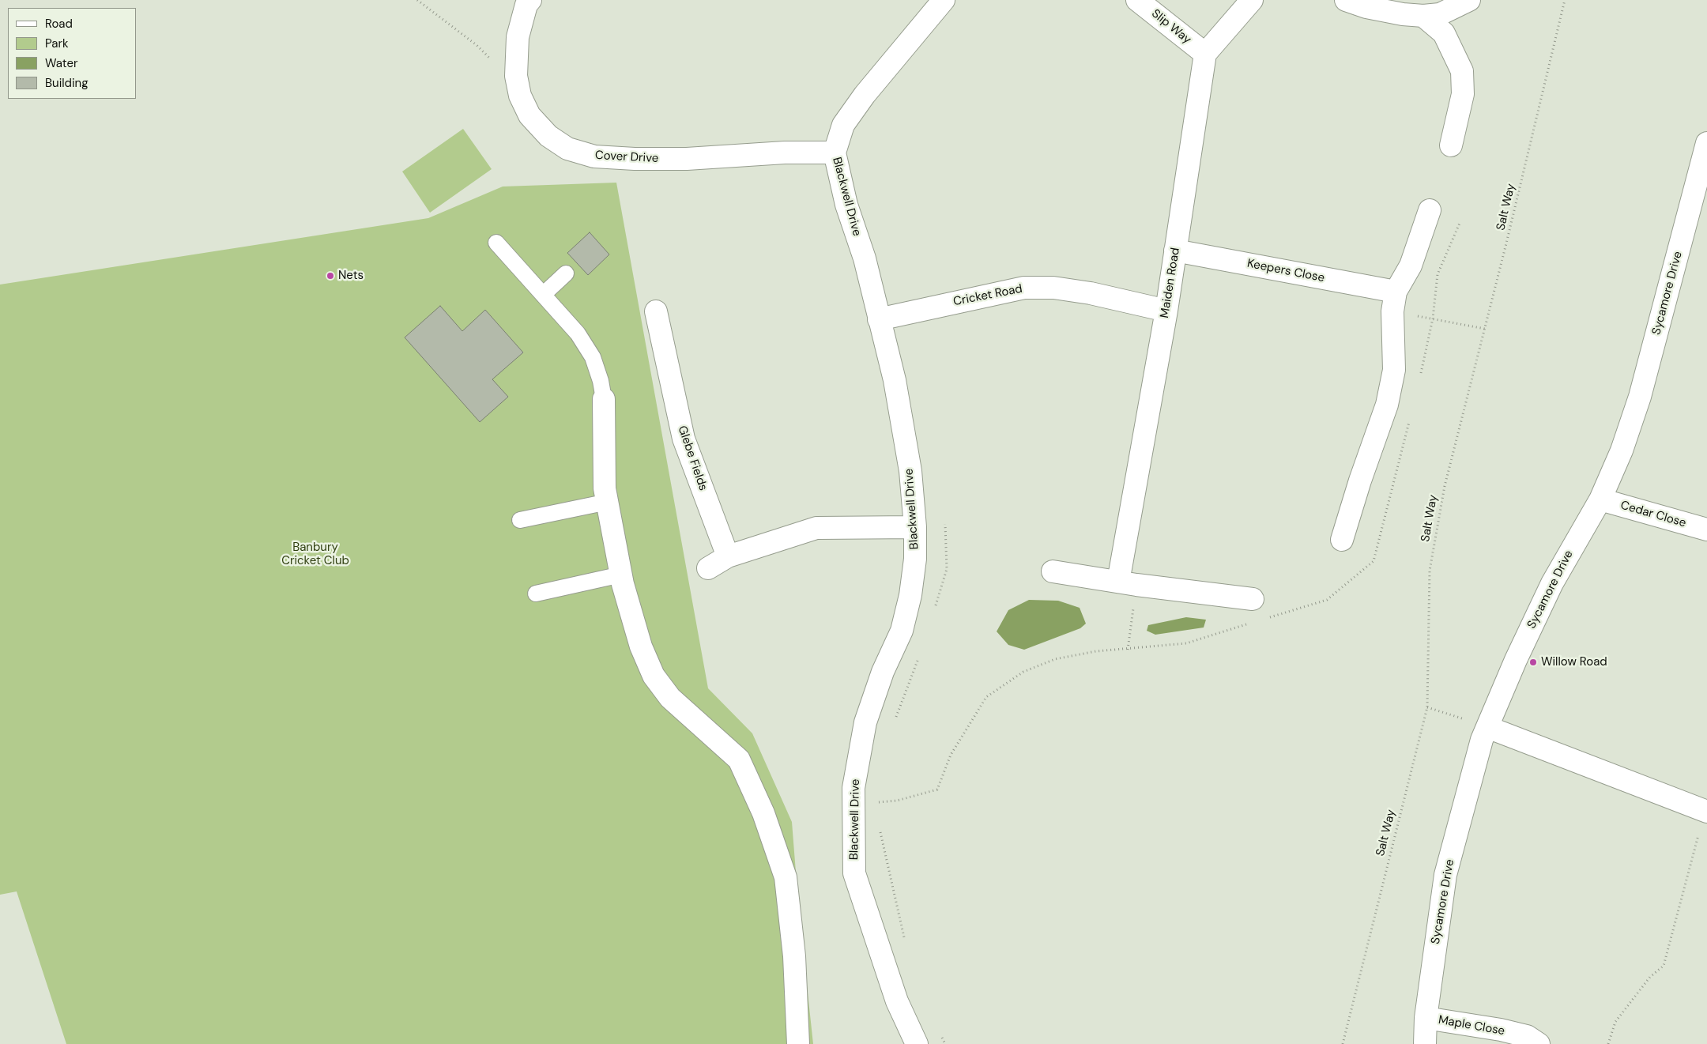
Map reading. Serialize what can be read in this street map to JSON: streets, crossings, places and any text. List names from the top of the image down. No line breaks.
{"streets":{"street":["Slip Way","Cover Drive","Blackwell Drive","Keepers Close","Maiden Road","Sycamore Drive","Cricket Road","Glebe Fields","Cedar Close","Maple Close"],"path":["Salt Way"]},"crossings":[["Slip Way","Maiden Road"],["Cover Drive","Blackwell Drive"],["Blackwell Drive","Cricket Road"],["Keepers Close","Maiden Road"],["Maiden Road","Cricket Road"],["Sycamore Drive","Cedar Close"],["Sycamore Drive","Maple Close"]],"parks":["Banbury Cricket Club"],"places":["Nets","Willow Road"],"legend":["Road","Park","Water","Building"]}
